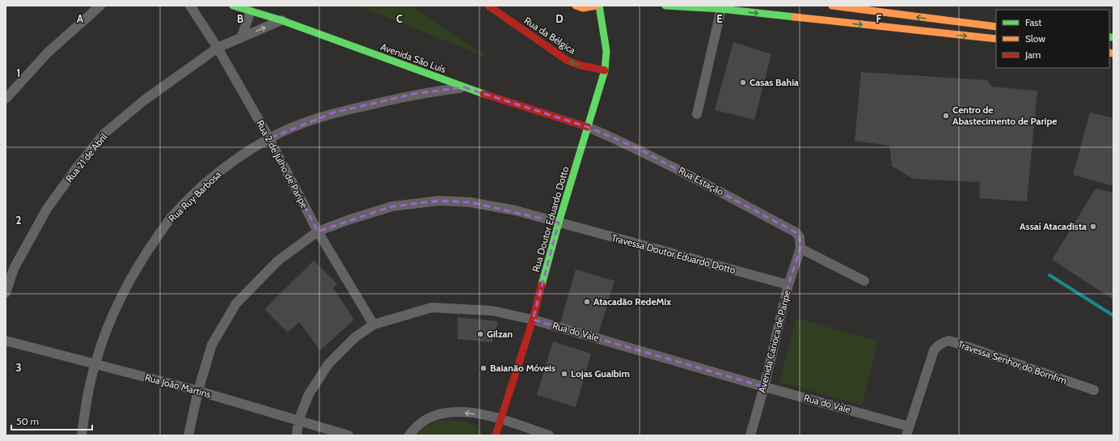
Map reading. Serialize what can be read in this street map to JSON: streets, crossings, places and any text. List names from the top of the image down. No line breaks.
{"streets":{"main road":["Rua da Bélgica","Avenida São Luís","Rua Doutor Eduardo Dotto"],"street":["Rua 21 de Abril","Rua 2 de Julho de Paripe","Rua Estação","Rua Ruy Barbosa","Travessa Doutor Eduardo Dotto","Rua do Vale","Avenida Carioca de Paripe","Travessa Senhor do Bomfim","Rua João Martins"]},"crossings":[["Rua da Bélgica","Rua Doutor Eduardo Dotto"],["Avenida São Luís","Rua 21 de Abril"],["Avenida São Luís","Rua Estação"],["Avenida São Luís","Rua Ruy Barbosa"],["Avenida São Luís","Rua Doutor Eduardo Dotto"],["Rua 21 de Abril","Rua 2 de Julho de Paripe"],["Rua 2 de Julho de Paripe","Rua Ruy Barbosa"],["Rua 2 de Julho de Paripe","Travessa Doutor Eduardo Dotto"],["Rua 2 de Julho de Paripe","Rua do Vale"],["Rua Estação","Rua Doutor Eduardo Dotto"],["Rua Estação","Avenida Carioca de Paripe"],["Rua Ruy Barbosa","Rua João Martins"],["Rua Doutor Eduardo Dotto","Travessa Doutor Eduardo Dotto"],["Rua Doutor Eduardo Dotto","Rua do Vale"],["Travessa Doutor Eduardo Dotto","Avenida Carioca de Paripe"],["Travessa Doutor Eduardo Dotto","Rua João Martins"],["Rua do Vale","Avenida Carioca de Paripe"],["Rua do Vale","Travessa Senhor do Bomfim"],["Rua do Vale","Rua João Martins"]],"one_way":["Rua da Bélgica"],"places":["Casas Bahia","Centro de Abastecimento de Paripe","Assaí Atacadista","Atacadão RedeMix","Gilzan","Baianão Móveis","Lojas Guaibim"],"legend":["Fast","Slow","Jam"],"scale_bar":"50 m","grid":{"columns":["A","B","C","D","E","F"],"rows":["1","2","3"]}}
